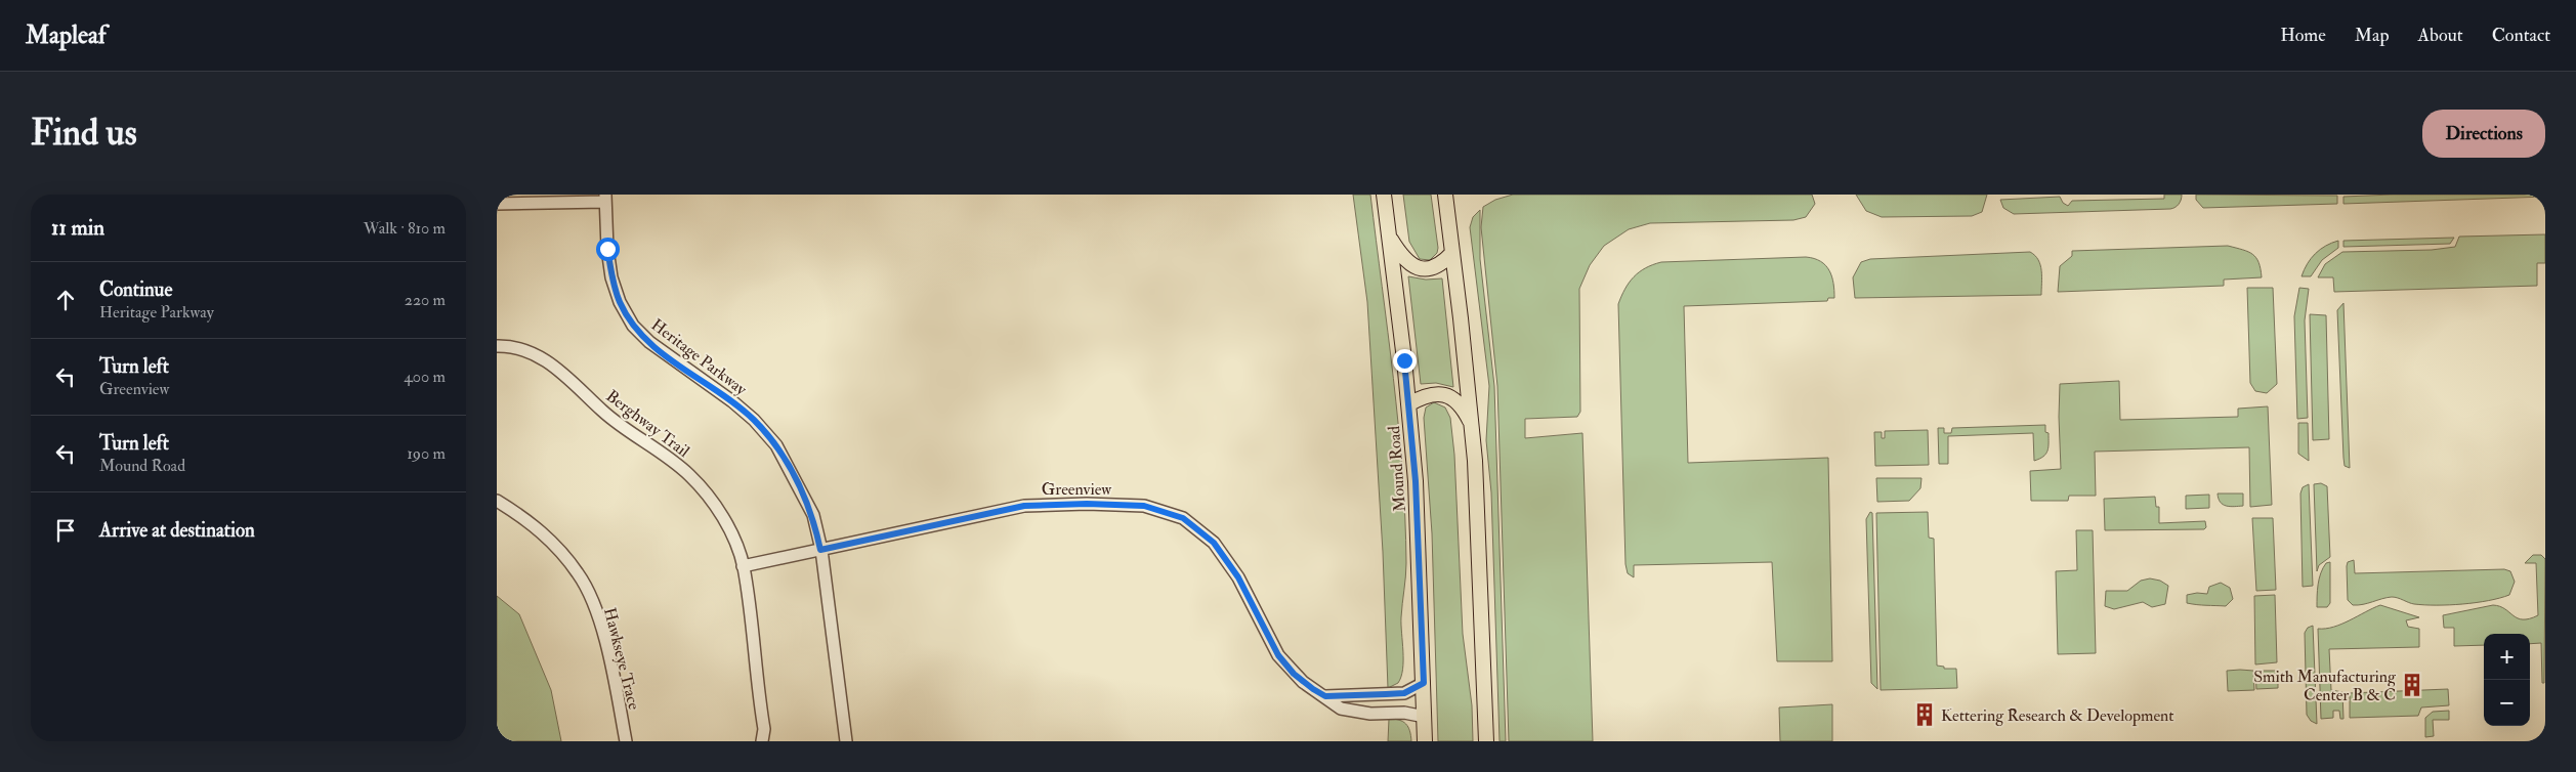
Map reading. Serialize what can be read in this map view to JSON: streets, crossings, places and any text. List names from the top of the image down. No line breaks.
{"streets":{"main road":["Mound Road"],"street":["Heritage Parkway","Berghway Trail","Greenview","Hawkseye Trace"]},"crossings":[["Heritage Parkway","Greenview"],["Berghway Trail","Greenview"],["Mound Road","Greenview"]],"places":{"building":["Smith Manufacturing Center B & C","Kettering Research & Development"]},"page":{"header":"Mapleaf","nav":["Home","Map","About","Contact"],"buttons":"Directions","title":"Find us","heading":["11 min","Walk · 810 m"],"list":[["Continue","Heritage Parkway","220 m"],["Turn left","Greenview","400 m"],["Turn left","Mound Road","190 m"],"Arrive at destination"],"map_buttons":["+","−"]}}
